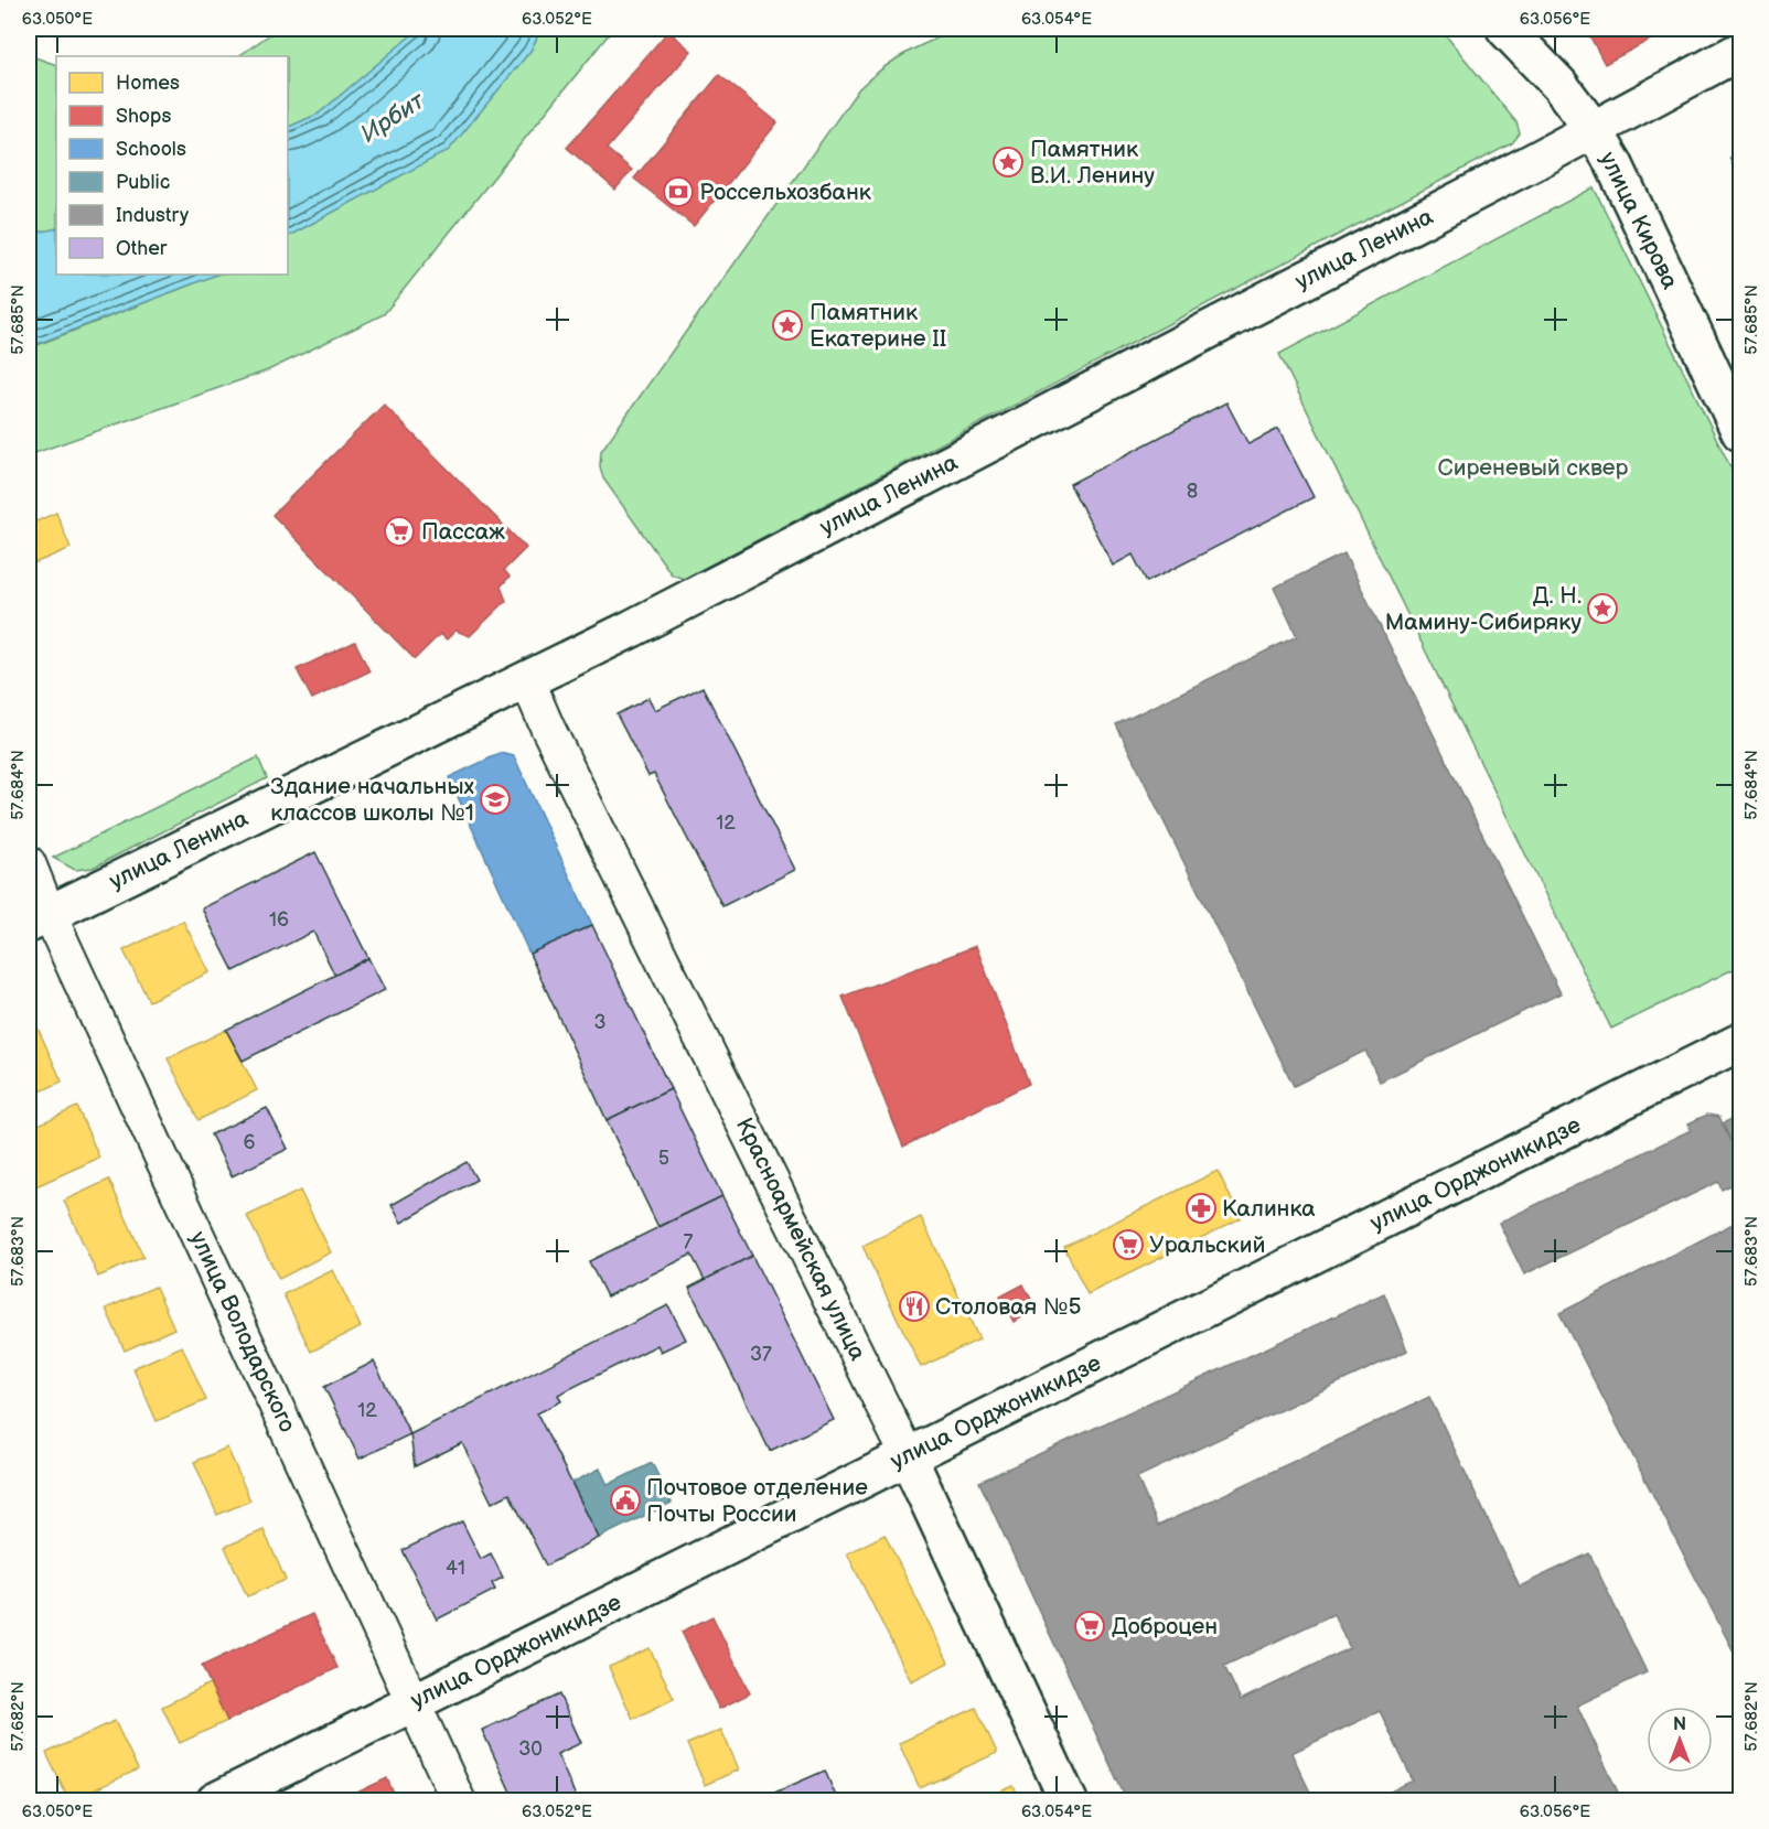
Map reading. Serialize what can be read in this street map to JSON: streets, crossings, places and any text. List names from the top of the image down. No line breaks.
{"streets":{"main road":["улица Кирова","улица Ленина","улица Орджоникидзе","Красноармейская улица"],"street":["улица Володарского"]},"crossings":[["улица Кирова","улица Ленина"],["улица Ленина","Красноармейская улица"],["улица Ленина","улица Володарского"],["улица Орджоникидзе","Красноармейская улица"],["улица Орджоникидзе","улица Володарского"]],"water":["Ирбит"],"parks":["Сиреневый сквер"],"places":{"place":["Памятник В.И. Ленину","Памятник Екатерине II","Д. Н. Мамину-Сибиряку"],"bank":["Россельхозбанк"],"supermarket":["Пассаж","Уральский","Доброцен"],"school or university":["Здание начальных классов школы №1"],"pharmacy":["Калинка"],"restaurant":["Столовая №5"],"public building":["Почтовое отделение Почты России"]},"house_numbers":["8","12","16","3","6","5","7","37","12","41","30"],"legend":["Homes","Shops","Schools","Public","Industry","Other"],"north":"top","coordinates":["63.050°E","63.052°E","63.054°E","63.056°E","57.685°N","57.684°N","57.683°N","57.682°N"]}
